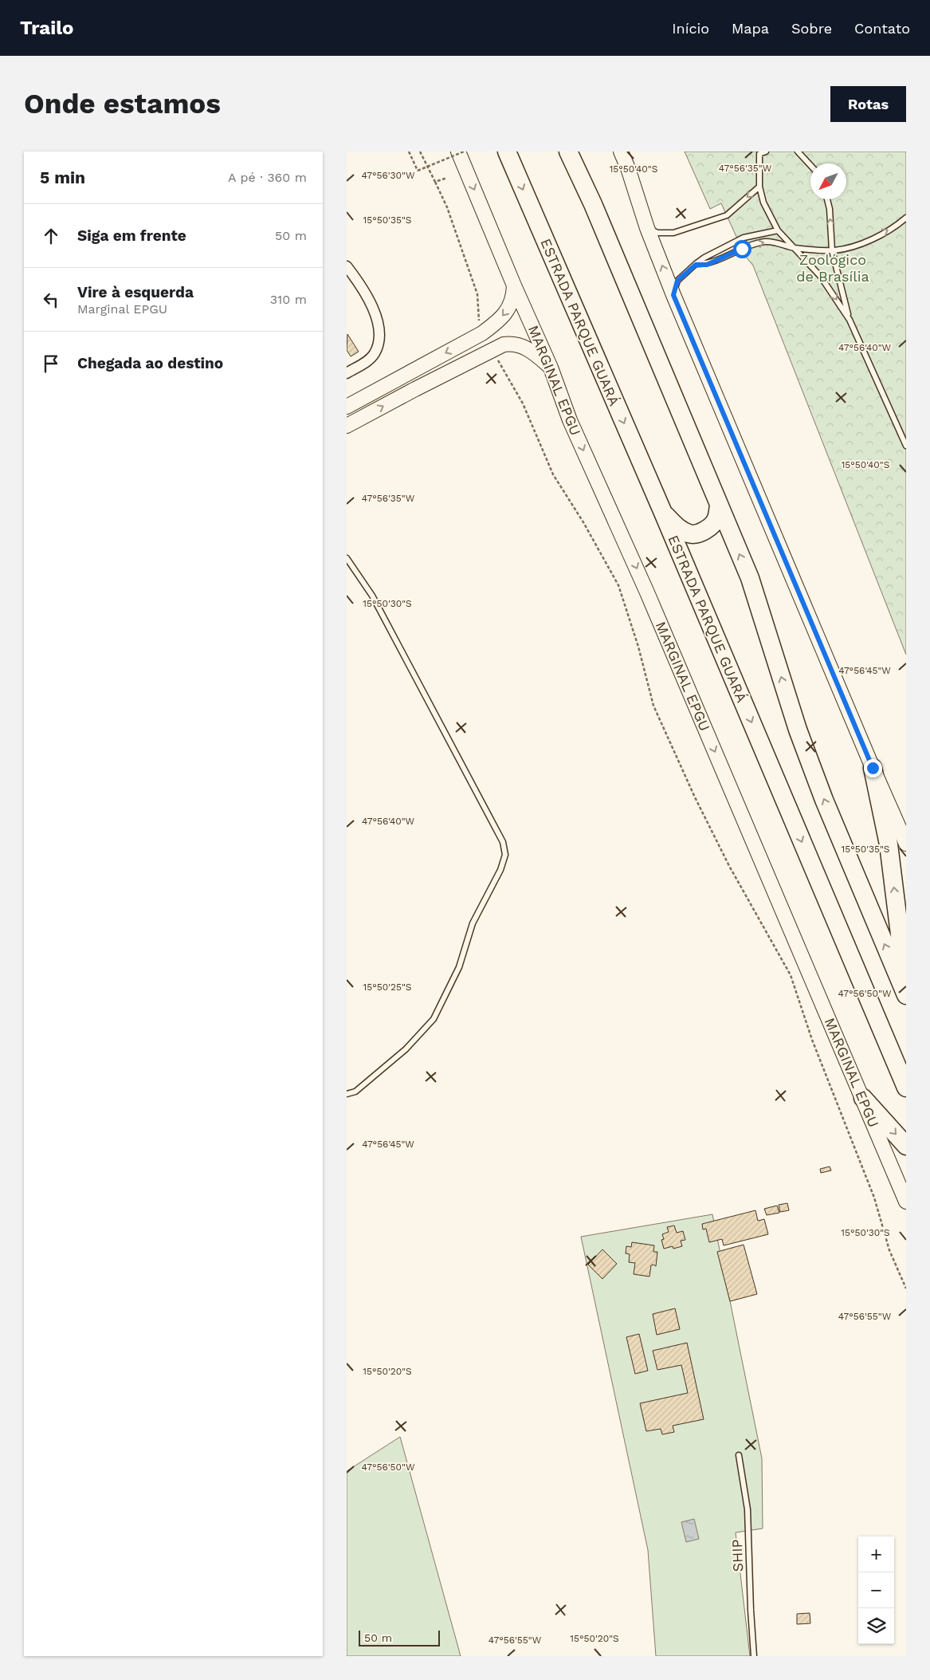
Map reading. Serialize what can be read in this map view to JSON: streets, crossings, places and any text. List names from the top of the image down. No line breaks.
{"streets":{"highway":["ESTRADA PARQUE GUARÁ"],"street":["MARGINAL EPGU"],"lane":["SHIP"]},"one_way":["MARGINAL EPGU"],"parks":["Zoológico de Brasília"],"scale_bar":"50 m","north":"bottom left","page":{"header":"Trailo","nav":["Início","Mapa","Sobre","Contato"],"buttons":"Rotas","title":"Onde estamos","heading":["5 min","A pé · 360 m"],"list":[["Siga em frente","50 m"],["Vire à esquerda","Marginal EPGU","310 m"],"Chegada ao destino"],"map_buttons":["+","−"],"scale":"50 m"},"coordinates":["47°56'35\"W","15°50'40\"S","47°56'30\"W","15°50'35\"S","47°56'40\"W","15°50'30\"S","47°56'45\"W","15°50'25\"S","47°56'50\"W","47°56'55\"W","15°50'20\"S"]}
